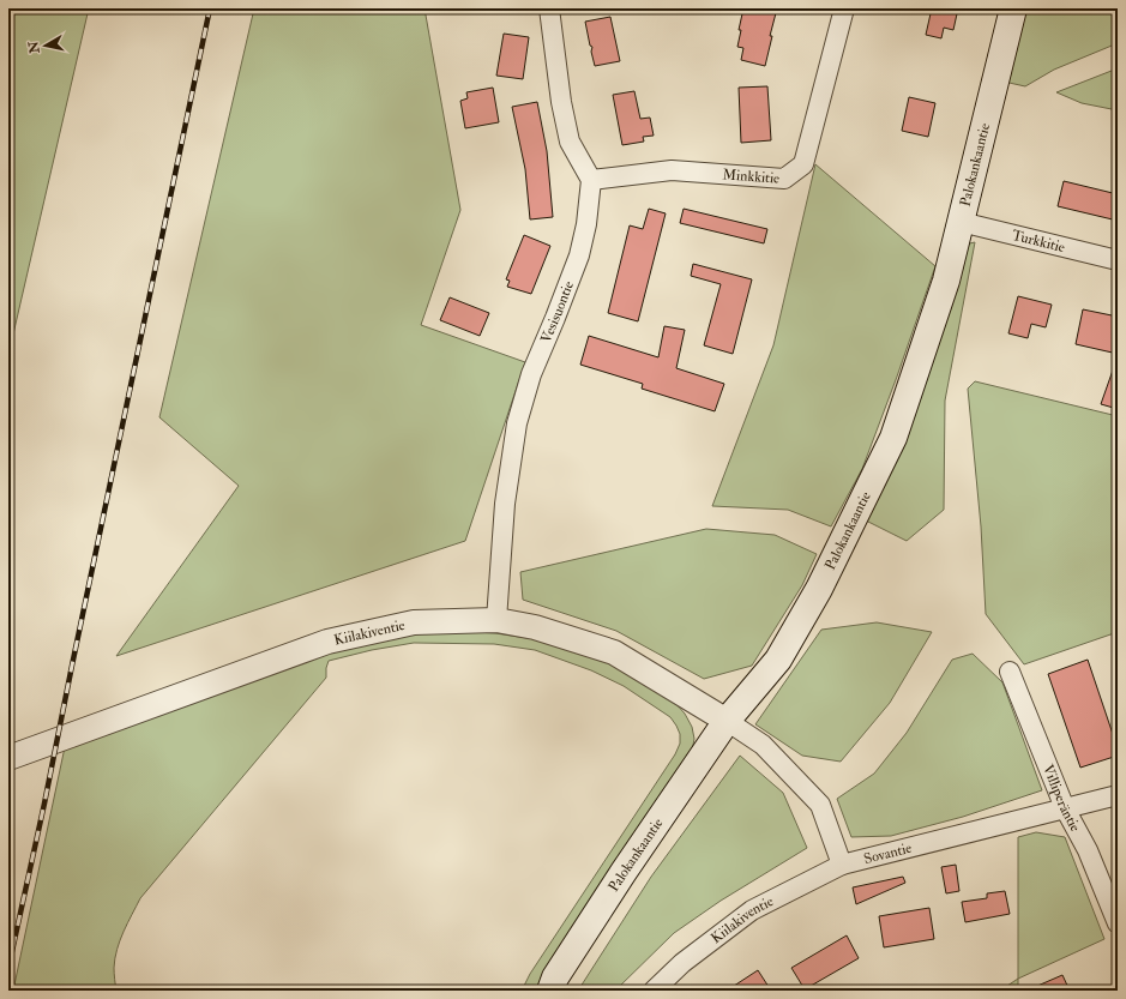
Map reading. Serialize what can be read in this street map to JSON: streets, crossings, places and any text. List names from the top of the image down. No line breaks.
{"streets":{"main road":["Palokankaantie"],"street":["Minkkitie","Turkkitie","Vesisuontie","Kiilakiventie","Villiperäntie","Sovantie"]},"crossings":[["Palokankaantie","Turkkitie"],["Palokankaantie","Kiilakiventie"],["Minkkitie","Vesisuontie"],["Vesisuontie","Kiilakiventie"],["Kiilakiventie","Sovantie"],["Villiperäntie","Sovantie"]],"north":"left"}
